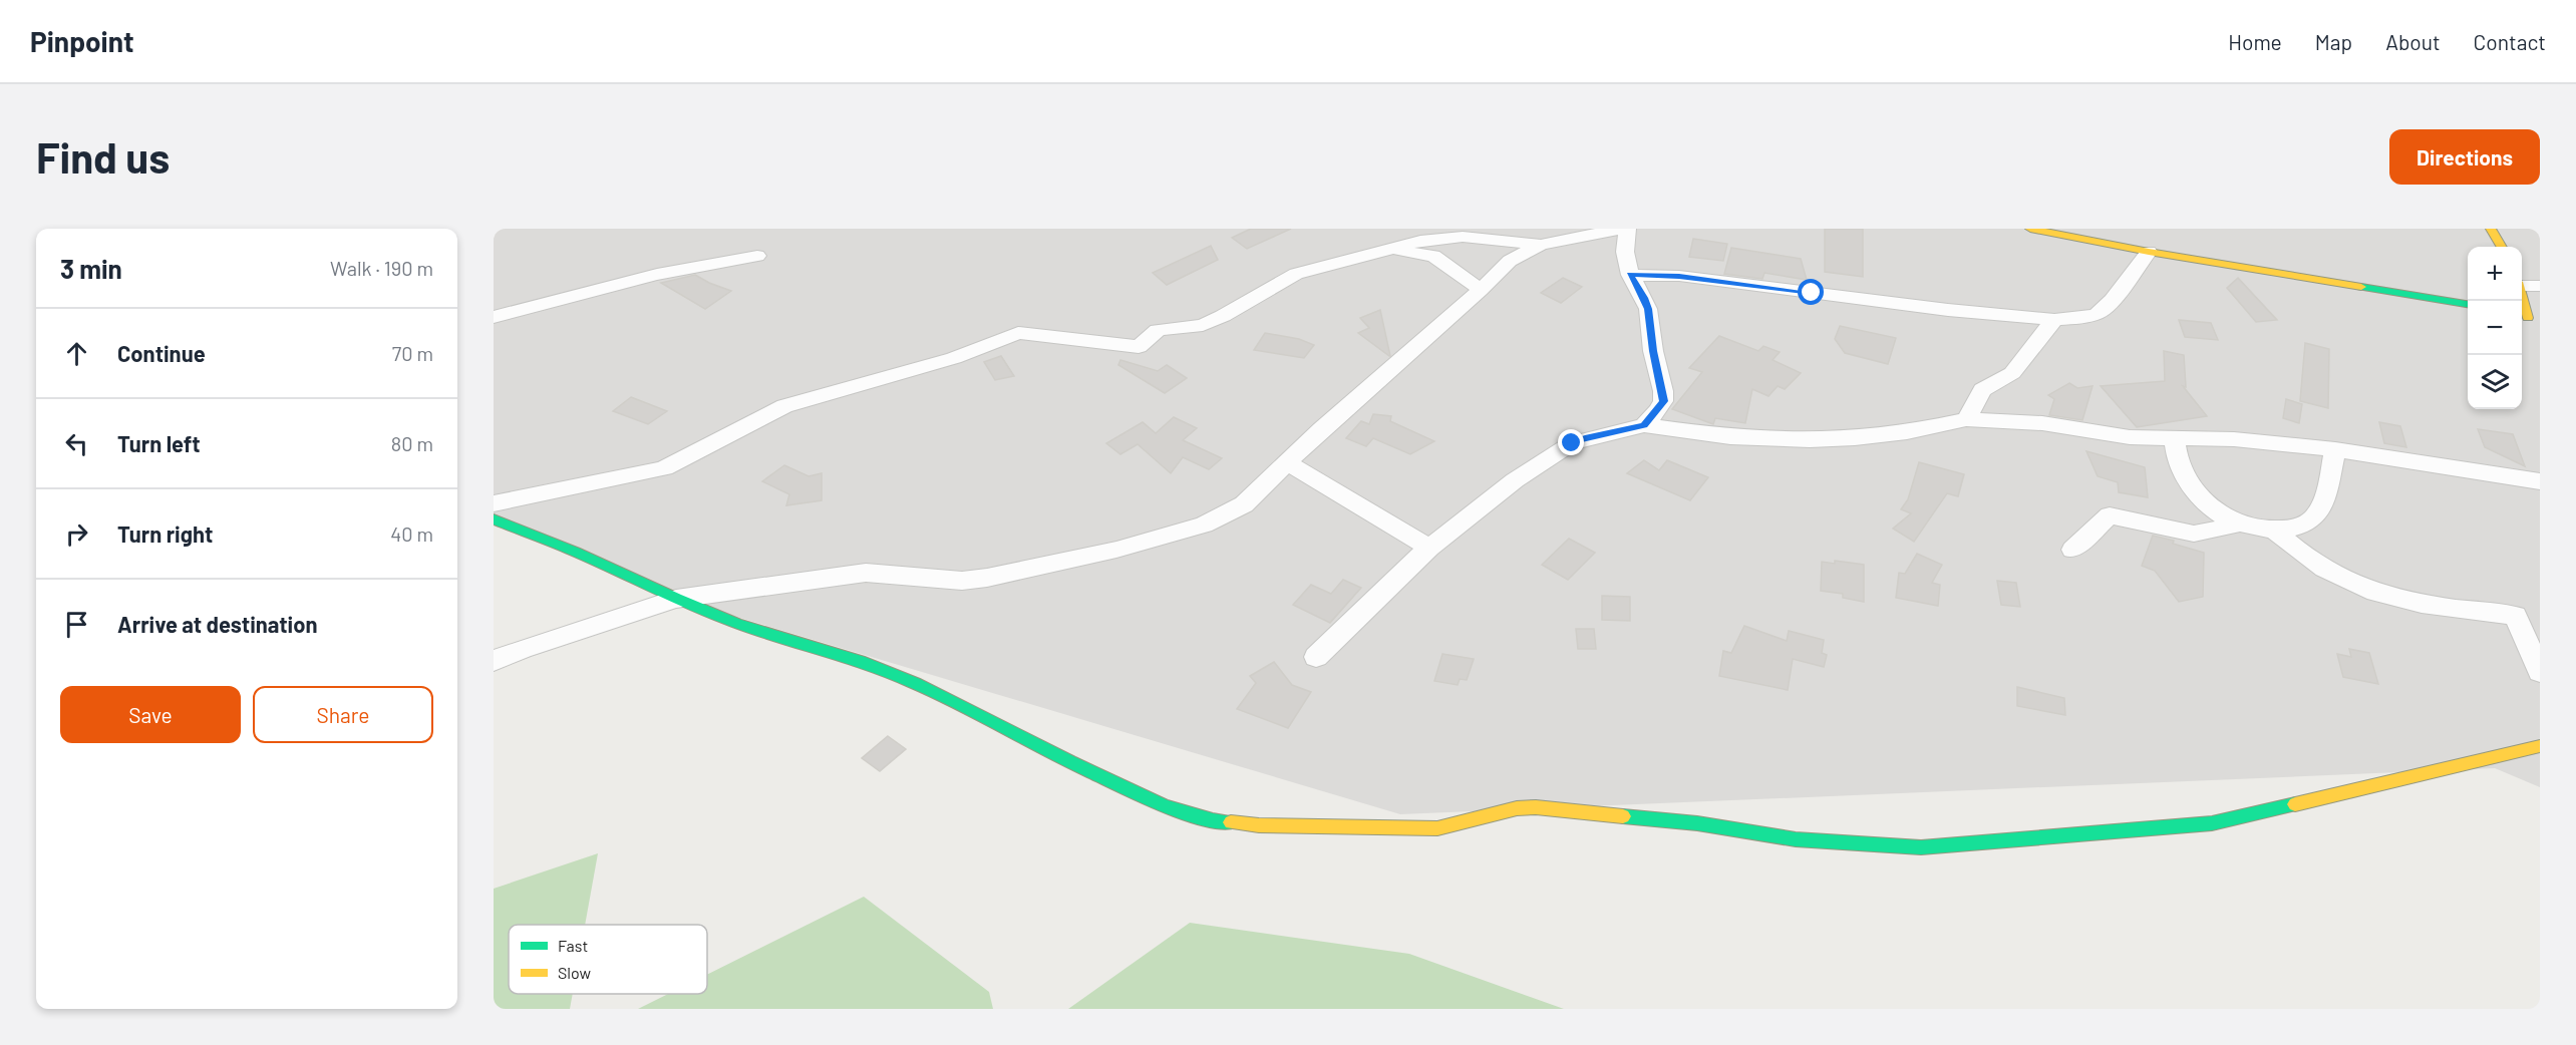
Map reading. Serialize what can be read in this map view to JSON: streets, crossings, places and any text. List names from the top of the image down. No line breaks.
{"legend":["Fast","Slow"],"page":{"header":"Pinpoint","nav":["Home","Map","About","Contact"],"buttons":["Directions",["Save","Share"]],"title":"Find us","heading":["3 min","Walk · 190 m"],"map_buttons":["+","−"],"list":[["Continue","70 m"],["Turn left","80 m"],["Turn right","40 m"],"Arrive at destination"]}}
